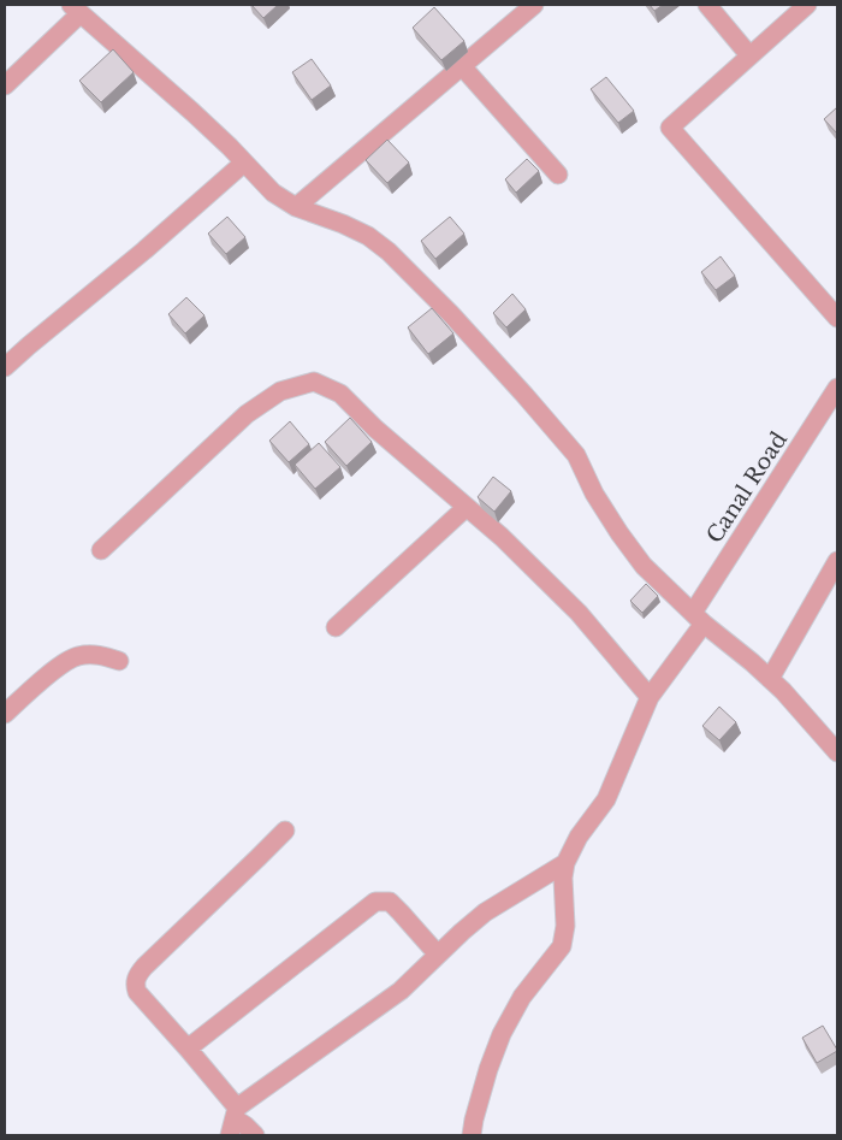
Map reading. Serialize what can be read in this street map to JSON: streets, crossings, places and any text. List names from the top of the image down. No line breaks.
{"streets":{"street":["Canal Road"]}}
